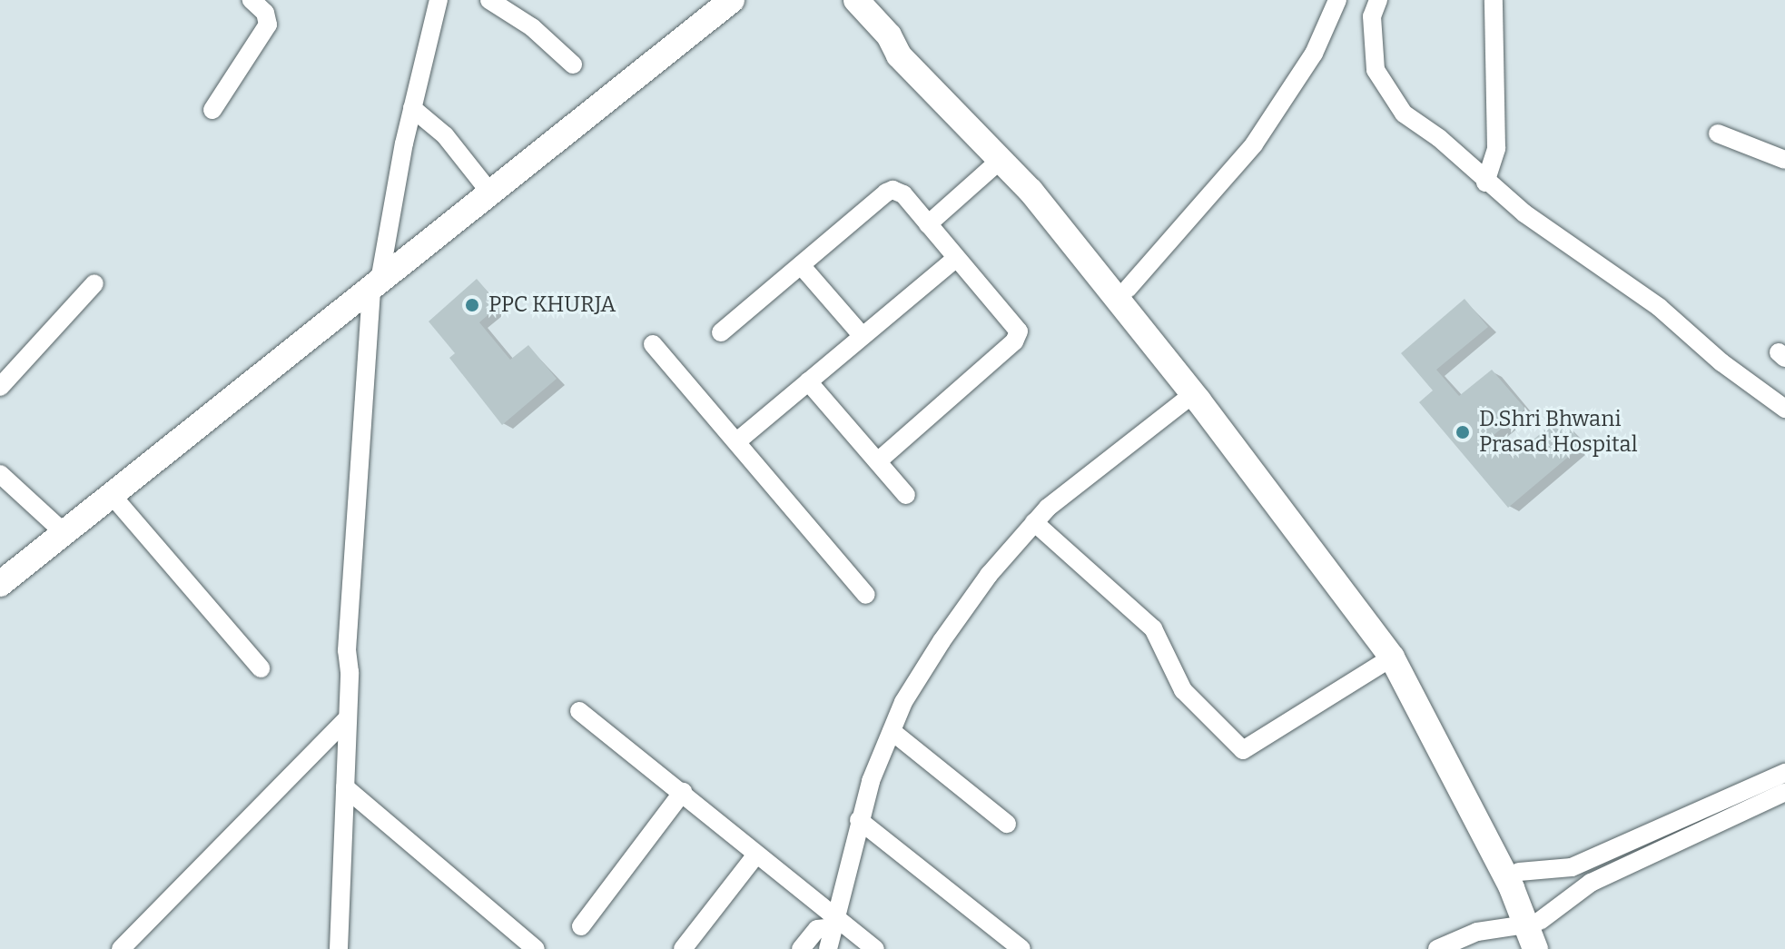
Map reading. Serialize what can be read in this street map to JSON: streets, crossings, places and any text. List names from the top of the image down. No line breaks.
{"places":["PPC KHURJA","D.Shri Bhwani Prasad Hospital"]}
